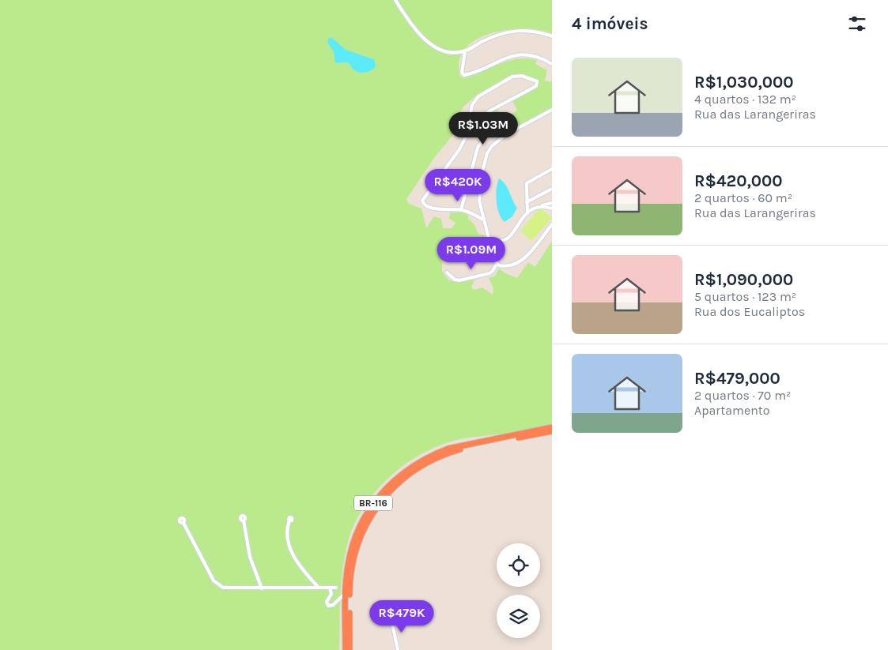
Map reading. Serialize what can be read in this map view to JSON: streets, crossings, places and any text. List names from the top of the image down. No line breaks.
{"streets":{"highway":["BR-116"]},"page":{"heading":"4 imóveis","list":[{"name":"R$1,030,000","note":"4 quartos · 132 m² · Rua das Larangeriras"},{"name":"R$420,000","note":"2 quartos · 60 m² · Rua das Larangeriras"},{"name":"R$1,090,000","note":"5 quartos · 123 m² · Rua dos Eucaliptos"},{"name":"R$479,000","note":"2 quartos · 70 m² · Apartamento"}],"price":["R$1.03M","R$420K","R$1.09M","R$479K"]}}
